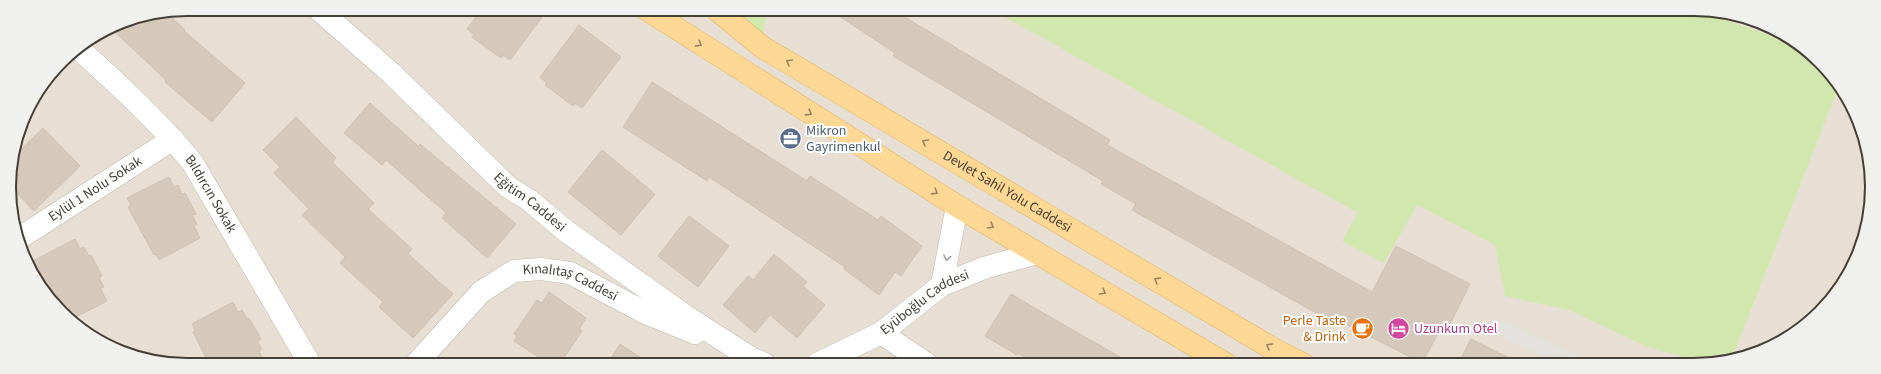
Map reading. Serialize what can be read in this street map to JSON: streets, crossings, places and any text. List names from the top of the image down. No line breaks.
{"streets":{"main road":["Devlet Sahil Yolu Caddesi"],"street":["Eylül 1 Nolu Sokak","Bıldırcın Sokak","Eğitim Caddesi","Kınalıtaş Caddesi","Eyüboğlu Caddesi"]},"crossings":[["Eylül 1 Nolu Sokak","Bıldırcın Sokak"],["Eğitim Caddesi","Kınalıtaş Caddesi"]],"places":{"office":["Mikron Gayrimenkul"],"cafe":["Perle Taste & Drink"],"hotel":["Uzunkum Otel"]}}
